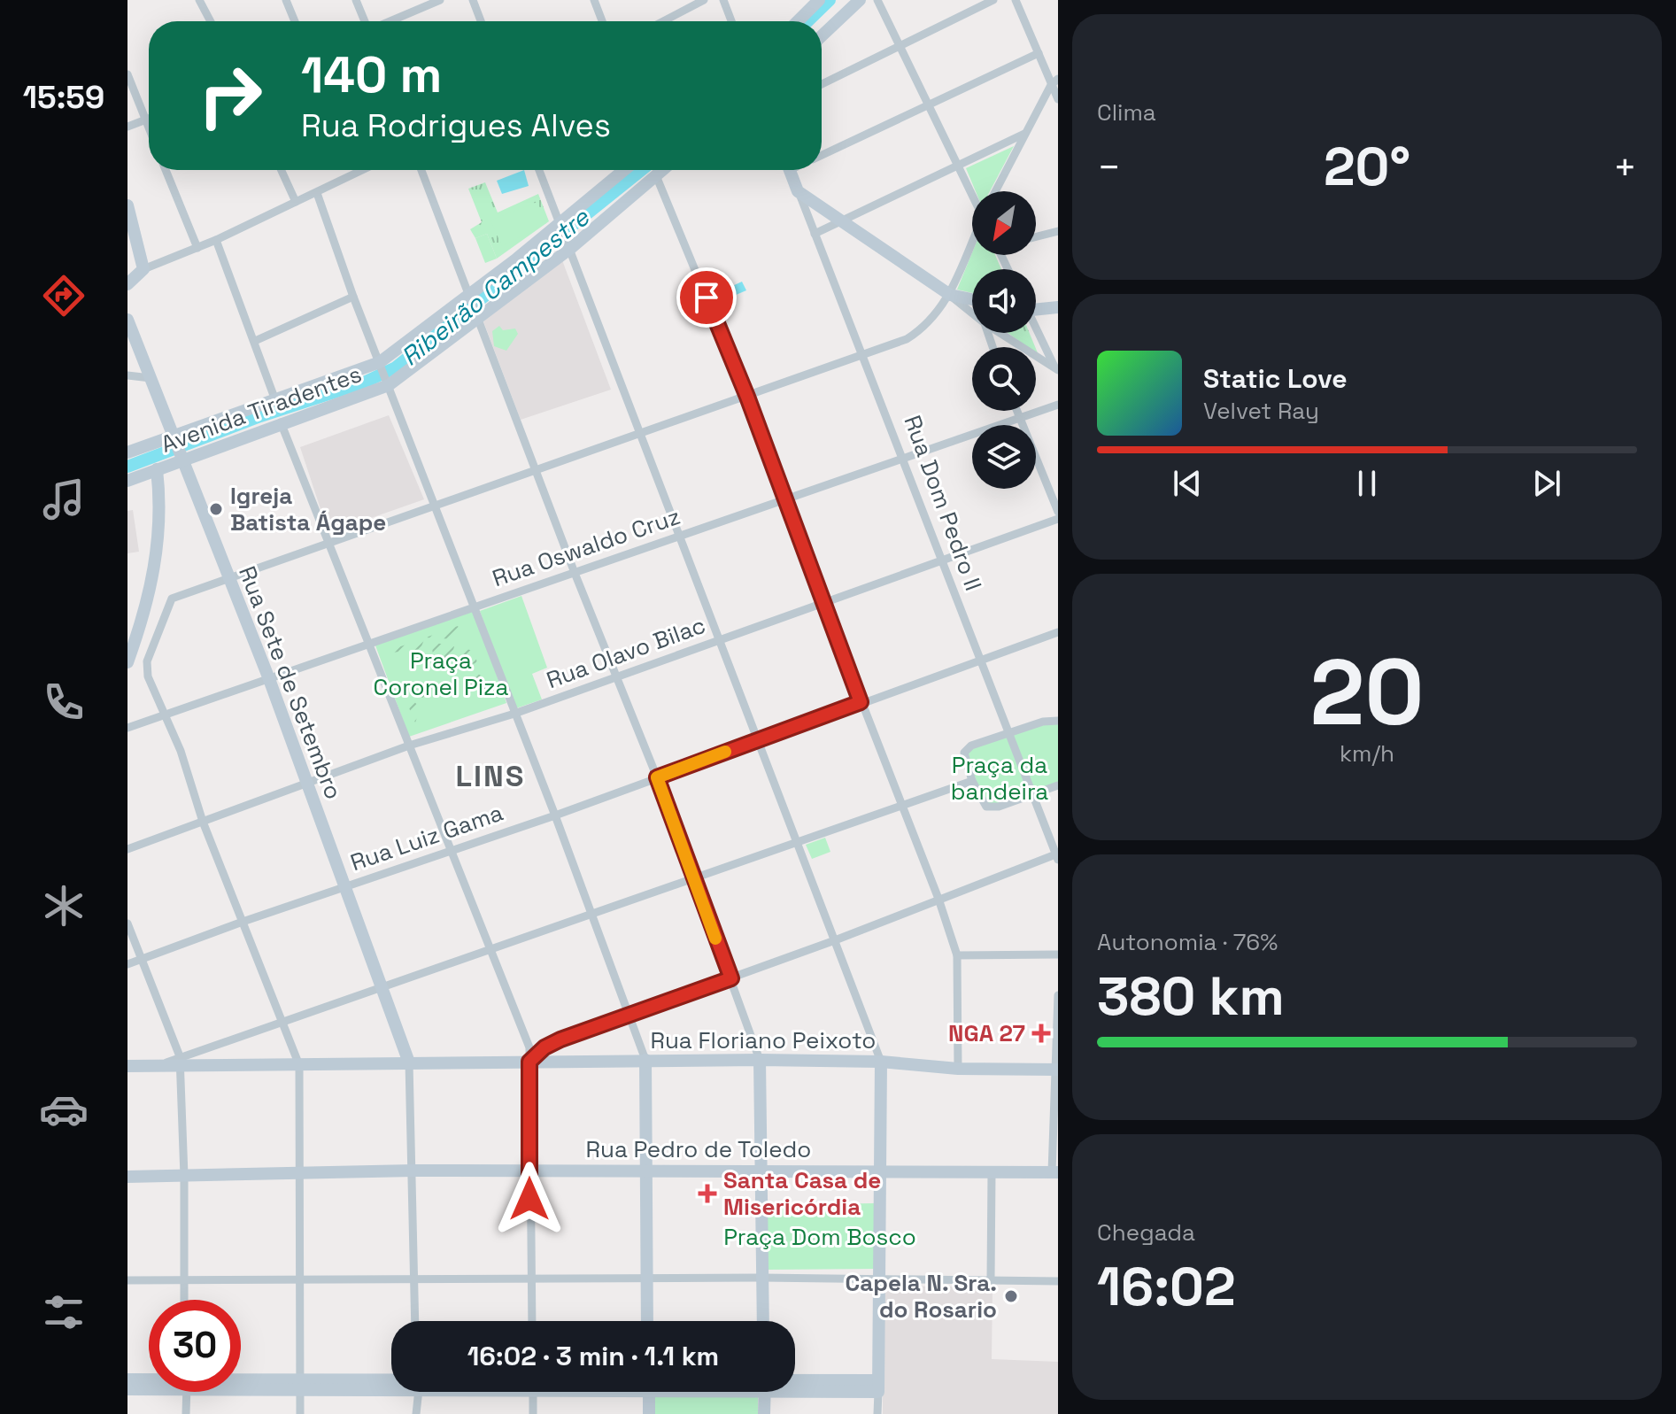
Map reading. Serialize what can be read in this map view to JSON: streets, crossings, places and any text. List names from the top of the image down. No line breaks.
{"streets":{"main road":["Avenida Tiradentes","Rua Dom Pedro II","Rua Sete de Setembro","Rua Floriano Peixoto","Rua Pedro de Toledo"],"street":["Rua Oswaldo Cruz","Rua Olavo Bilac","Rua Luiz Gama"]},"crossings":[["Avenida Tiradentes","Rua Sete de Setembro"],["Rua Dom Pedro II","Rua Oswaldo Cruz"],["Rua Dom Pedro II","Rua Olavo Bilac"],["Rua Dom Pedro II","Rua Luiz Gama"],["Rua Oswaldo Cruz","Rua Sete de Setembro"],["Rua Olavo Bilac","Rua Sete de Setembro"],["Rua Sete de Setembro","Rua Luiz Gama"],["Rua Sete de Setembro","Rua Floriano Peixoto"]],"districts":["LINS"],"water":["Ribeirão Campestre"],"parks":["Praça Coronel Piza","Praça da bandeira","Praça Dom Bosco"],"places":{"other":["Igreja Batista Ágape","Capela N. Sra. do Rosario"],"health":["NGA 27","Santa Casa de Misericórdia"]},"north":"bottom left","page":{"tabs":"15:59","tile":["Clima",["20","km/h"],["Autonomia · 76%","380 km"],["Chegada","16:02"]],"turn":["140 m","Rua Rodrigues Alves"],"heat":["−","20°","+"],"song":["Static Love","Velvet Ray"],"limit":"30","trip":"16:02 · 3 min · 1.1 km"}}
